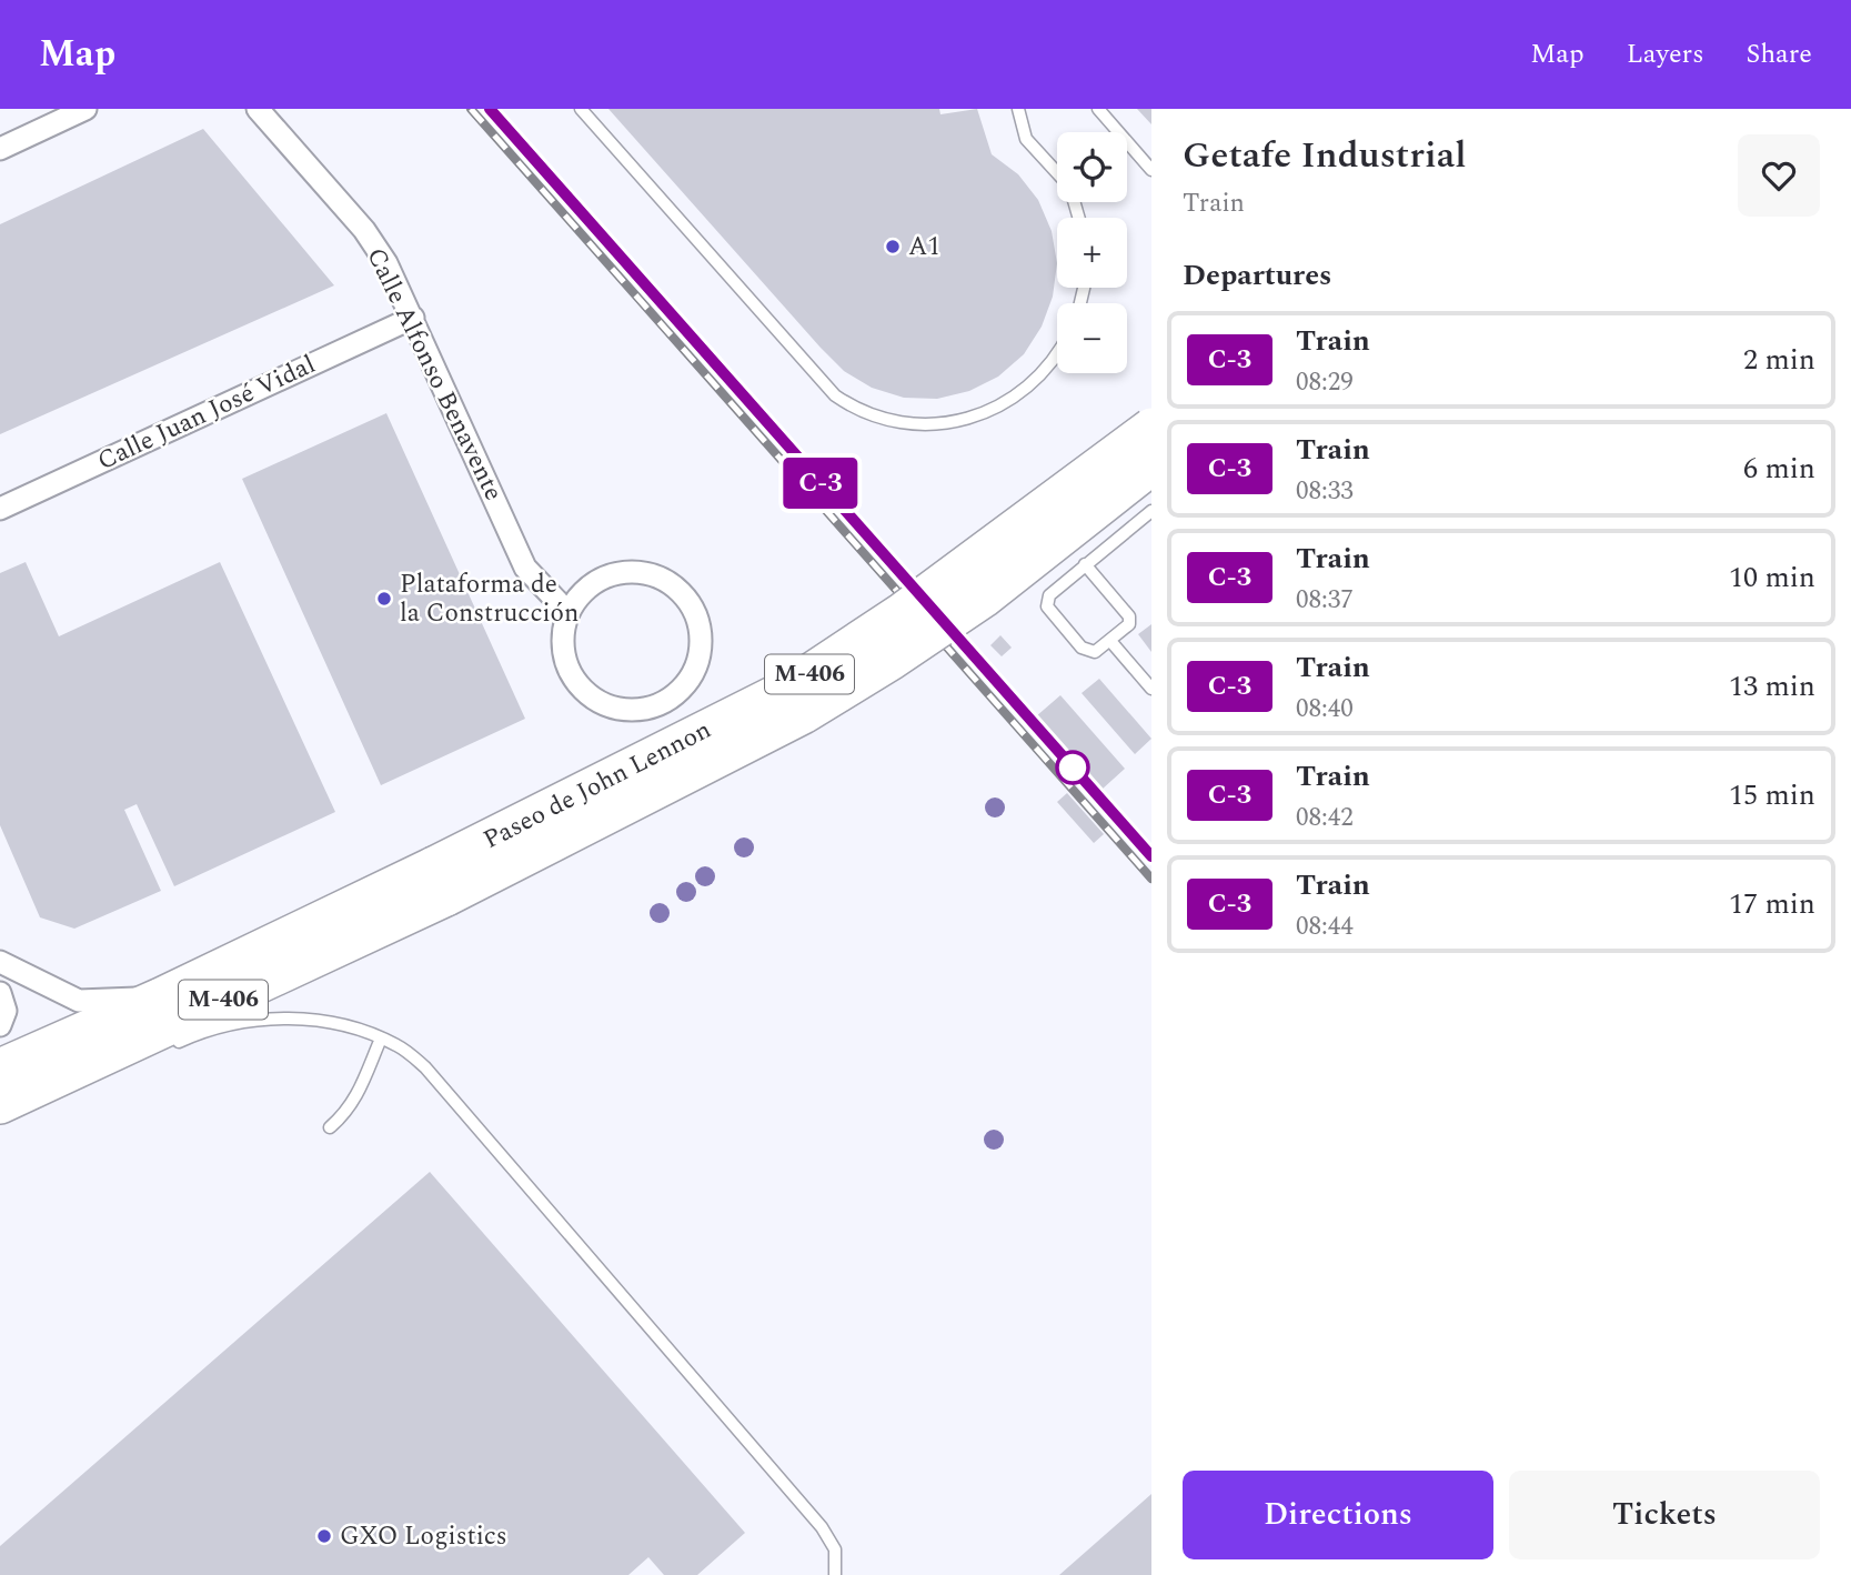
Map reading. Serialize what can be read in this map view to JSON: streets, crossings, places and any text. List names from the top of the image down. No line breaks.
{"streets":{"highway":["M-406","Paseo de John Lennon"],"street":["Calle Alfonso Benavente","Calle Juan José Vidal"]},"crossings":[["Calle Alfonso Benavente","Calle Juan José Vidal"]],"places":["A1","Plataforma de la Construcción","GXO Logistics"],"page":{"header":"Map","nav":["Map","Layers","Share"],"on_map":"C-3","heading":[["Getafe Industrial","Train"],"Departures"],"map_buttons":["+","−"],"list":[{"mark":"C-3","name":"Train","note":"08:29","value":"2 min"},{"mark":"C-3","name":"Train","note":"08:33","value":"6 min"},{"mark":"C-3","name":"Train","note":"08:37","value":"10 min"},{"mark":"C-3","name":"Train","note":"08:40","value":"13 min"},{"mark":"C-3","name":"Train","note":"08:42","value":"15 min"},{"mark":"C-3","name":"Train","note":"08:44","value":"17 min"}],"buttons":["Directions","Tickets"]}}
